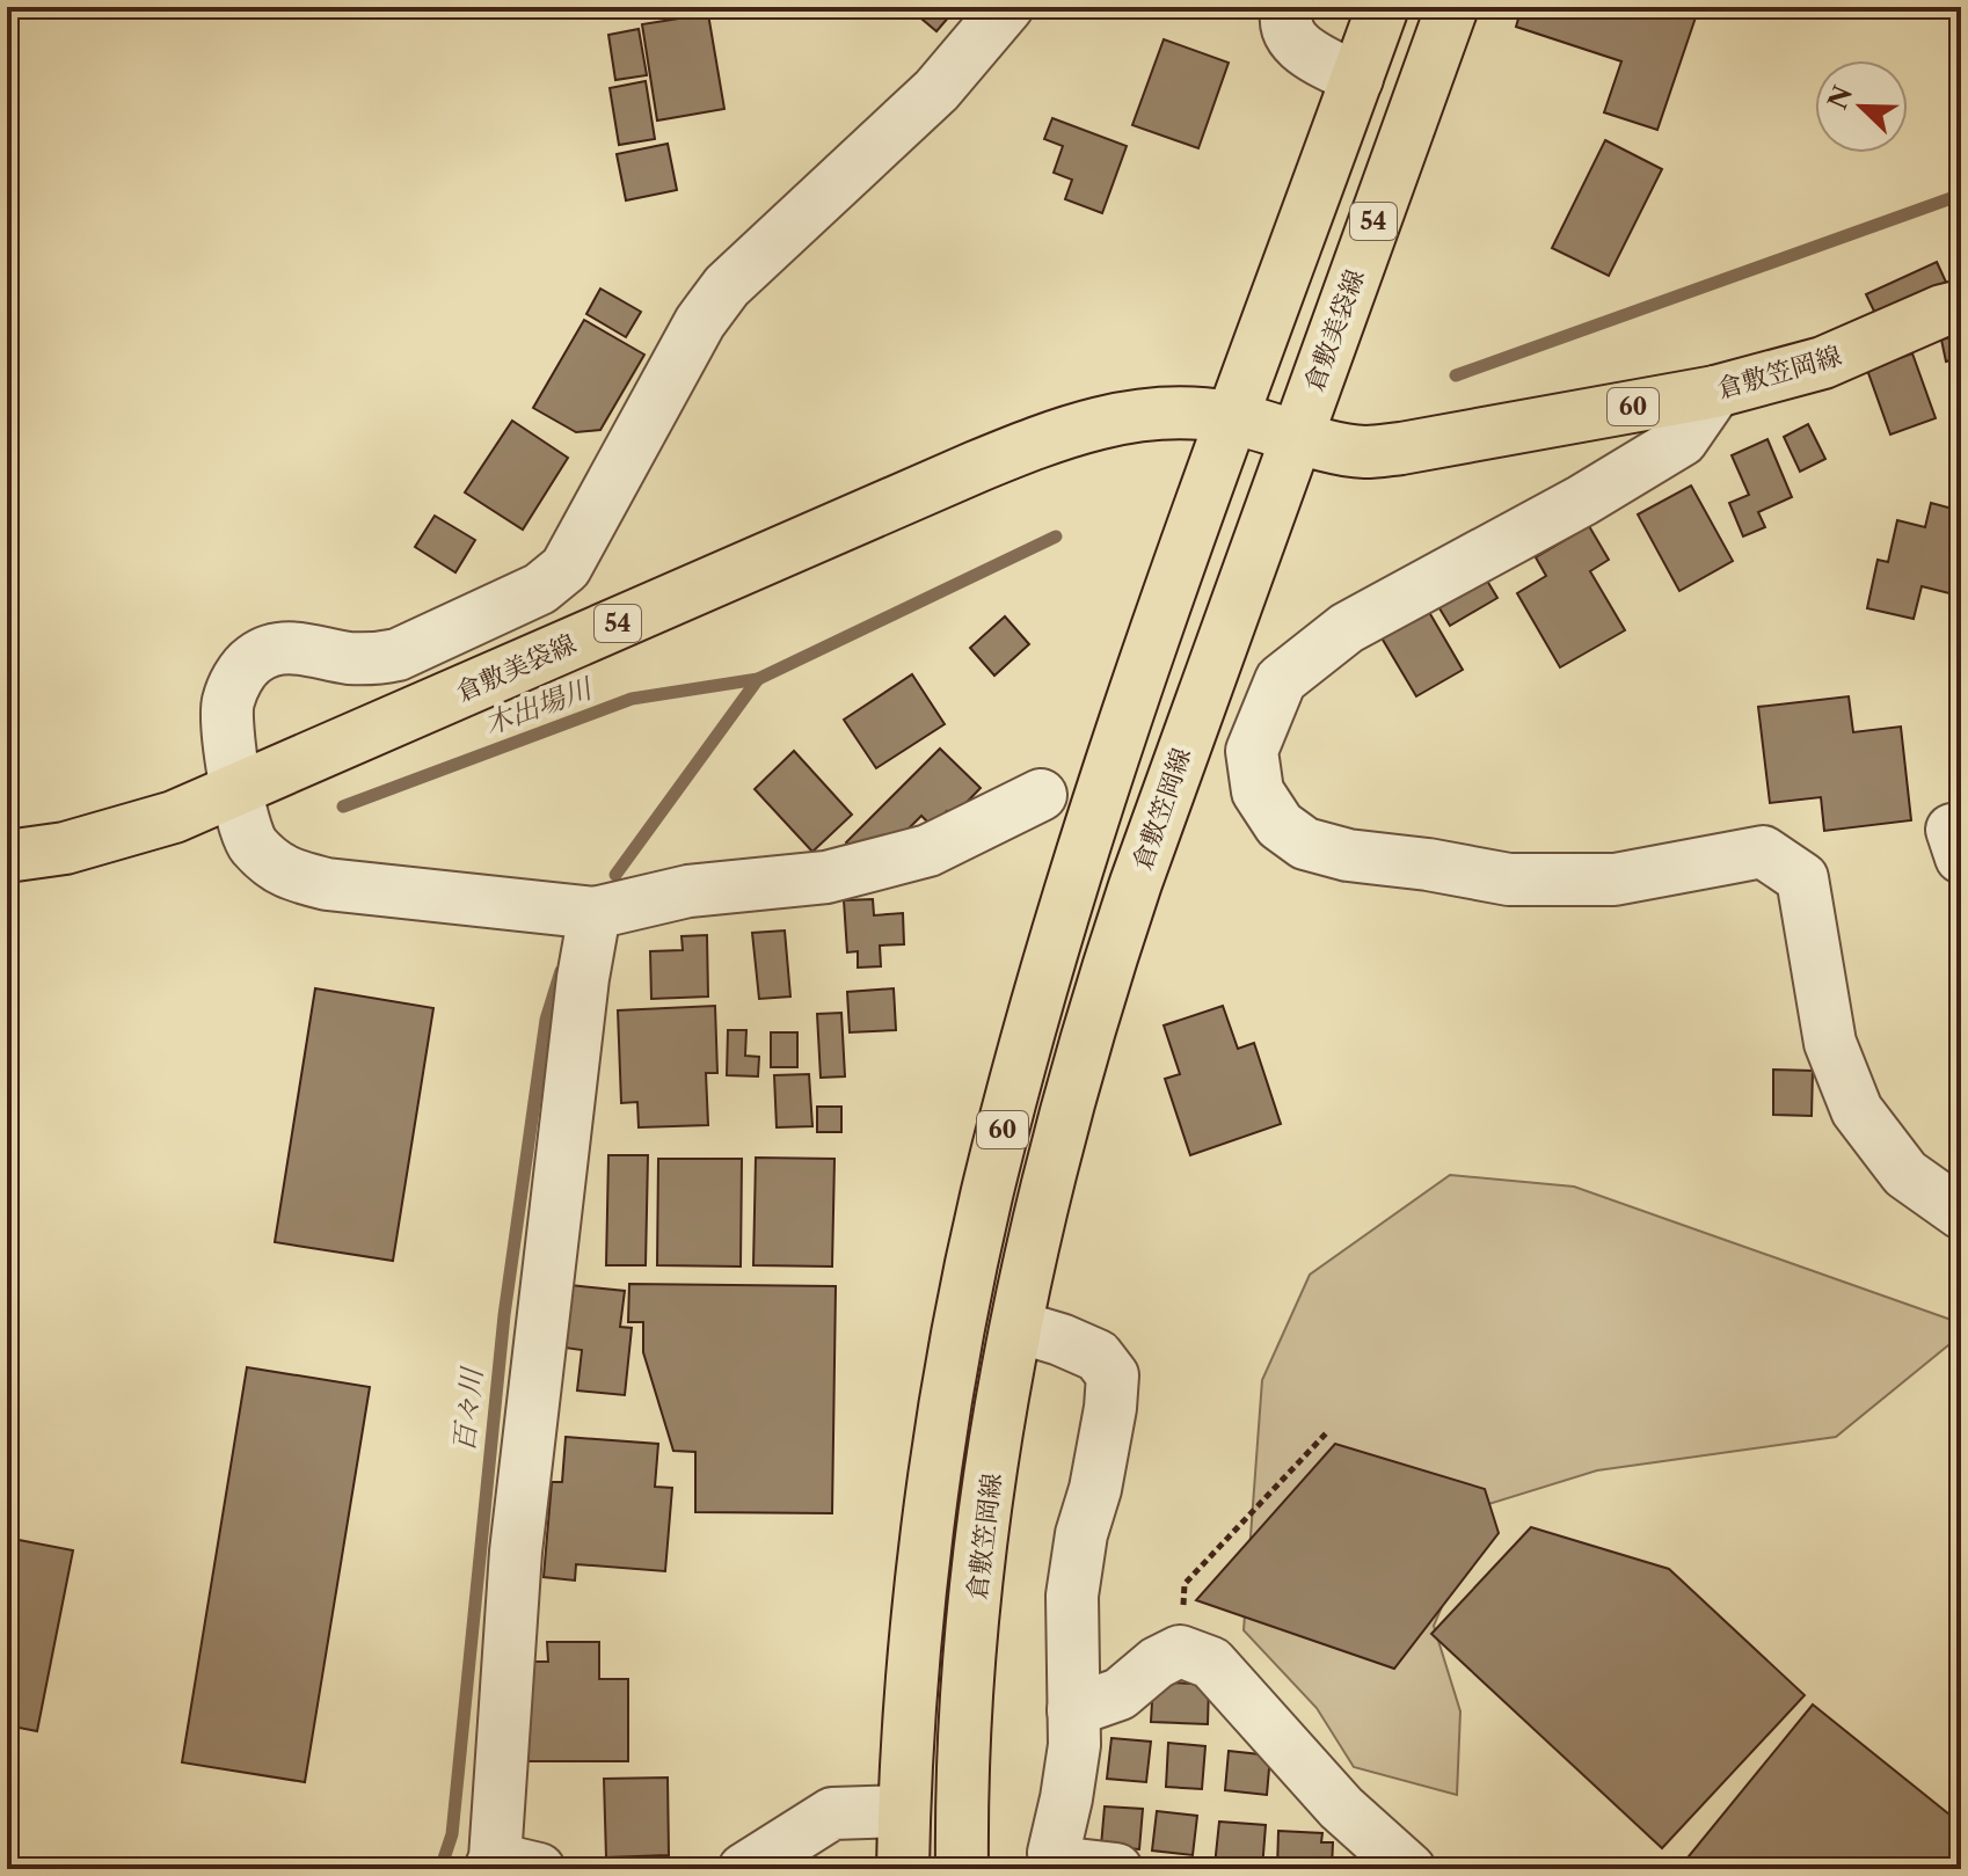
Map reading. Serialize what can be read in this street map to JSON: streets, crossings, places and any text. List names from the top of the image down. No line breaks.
{"streets":{"main road":["54","倉敷美袋線","倉敷笠岡線","60"]},"crossings":[["54","倉敷美袋線"],["54","60"],["倉敷美袋線","倉敷笠岡線"],["倉敷美袋線","60"]],"water":["木出場川","百々川"],"north":"top left"}
